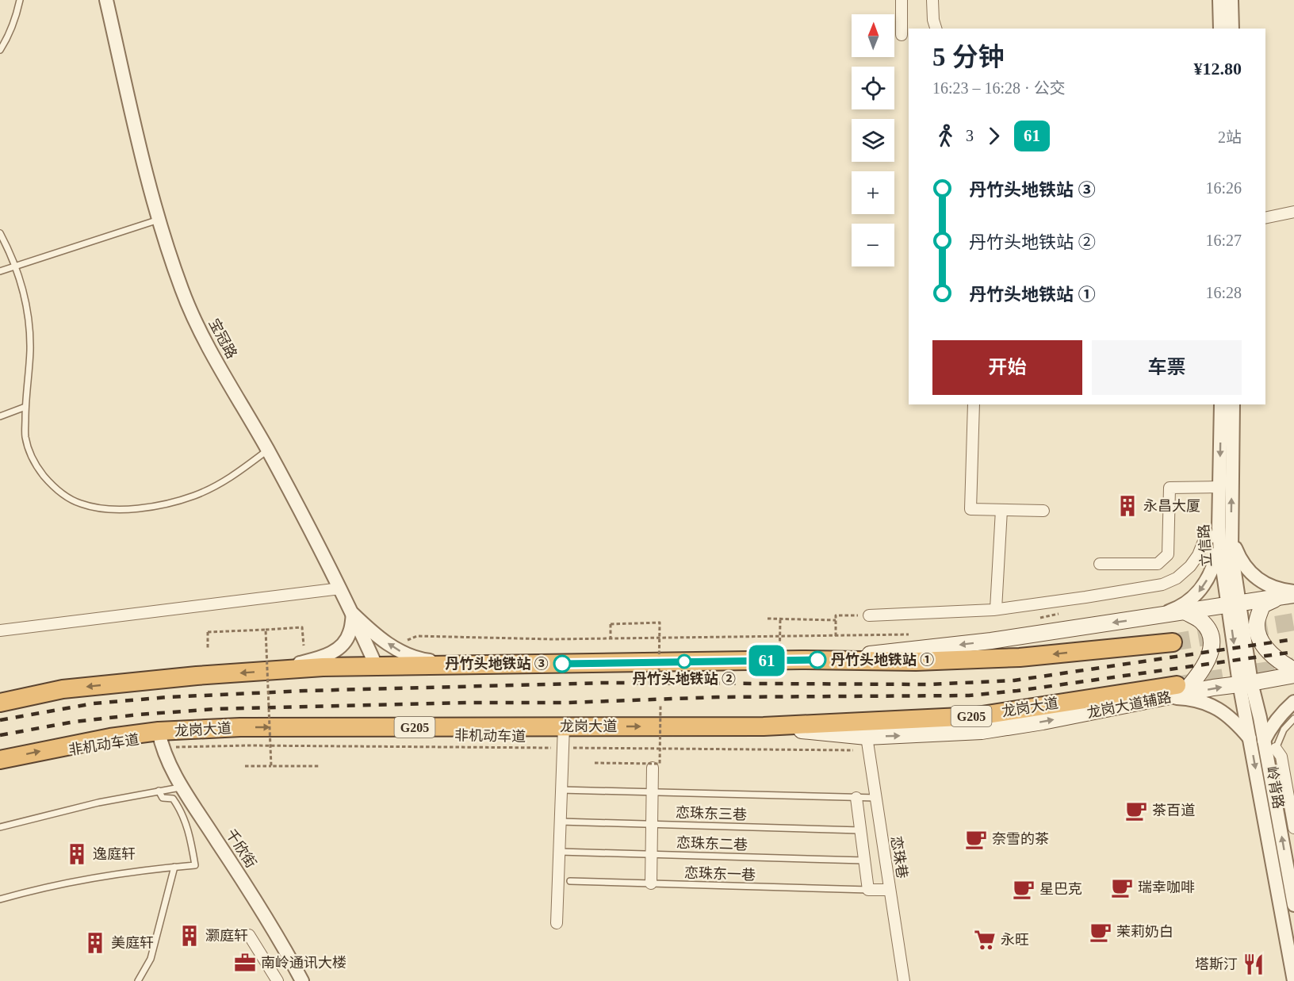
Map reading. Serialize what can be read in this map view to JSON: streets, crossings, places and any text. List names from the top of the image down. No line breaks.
{"streets":{"highway":["龙岗大道","G205"],"main road":["龙岗大道辅路"],"street":["宝冠路","立信路","岭背路","千欣街","恋珠巷"],"lane":["恋珠东三巷","恋珠东二巷","恋珠东一巷"],"path":["非机动车道"]},"crossings":[["立信路","龙岗大道辅路"],["立信路","岭背路"],["龙岗大道辅路","龙岗大道"],["龙岗大道辅路","非机动车道"],["龙岗大道辅路","岭背路"],["龙岗大道辅路","恋珠巷"],["龙岗大道","非机动车道"],["龙岗大道","千欣街"],["非机动车道","千欣街"],["非机动车道","恋珠巷"]],"places":{"building":["永昌大厦","逸庭轩","灏庭轩","美庭轩"],"other":["丹竹头地铁站 ①","丹竹头地铁站 ②","丹竹头地铁站 ③"],"cafe":["茶百道","奈雪的茶","瑞幸咖啡","星巴克","茉莉奶白"],"supermarket":["永旺"],"office":["南岭通讯大楼"],"restaurant":["塔斯汀"]},"lines":["bus line 61"],"north":"top","page":{"on_map":"61","map_buttons":["+","−"],"heading":["5 分钟","16:23 – 16:28 · 公交","¥12.80"],"legs":["3","61","2站"],"list":[{"name":"丹竹头地铁站 ③","value":"16:26"},{"name":"丹竹头地铁站 ②","value":"16:27"},{"name":"丹竹头地铁站 ①","value":"16:28"}],"buttons":["开始","车票"]}}
